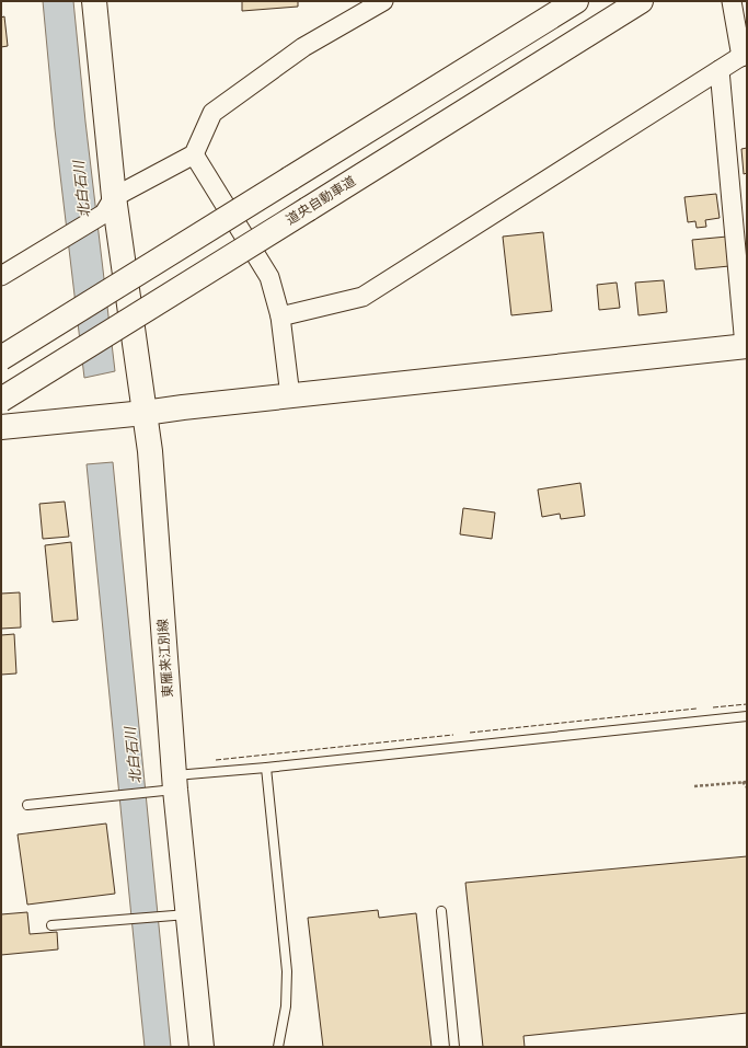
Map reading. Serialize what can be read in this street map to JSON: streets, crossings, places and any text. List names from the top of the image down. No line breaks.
{"streets":{"main road":["道央自動車道","東雁来江別線"]},"water":["北白石川"]}
